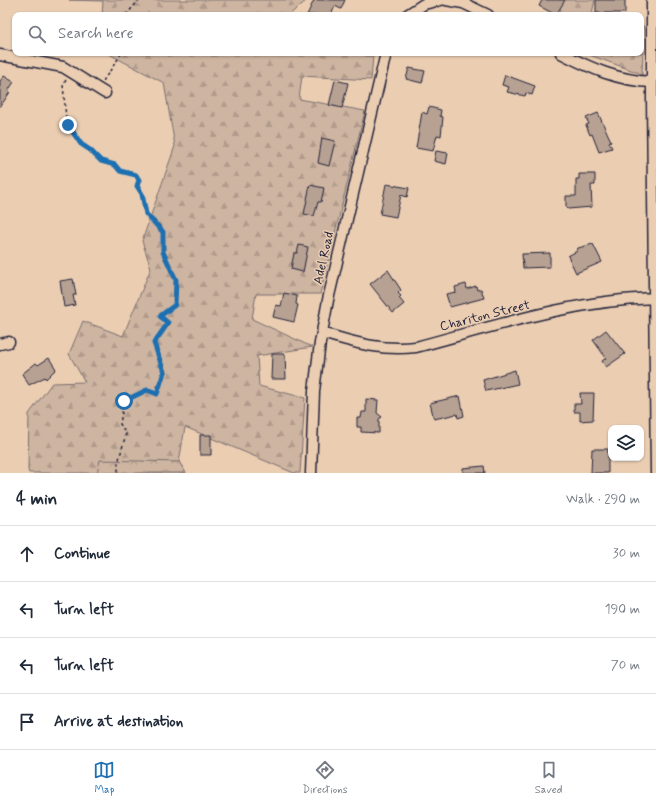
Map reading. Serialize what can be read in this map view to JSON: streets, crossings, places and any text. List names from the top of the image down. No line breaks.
{"streets":{"street":["Adel Road","Chariton Street"]},"crossings":[["Adel Road","Chariton Street"]],"page":{"search":"Search here","heading":["4 min","Walk · 290 m"],"list":[["Continue","30 m"],["Turn left","190 m"],["Turn left","70 m"],"Arrive at destination"],"nav":["Map","Directions","Saved"]}}
